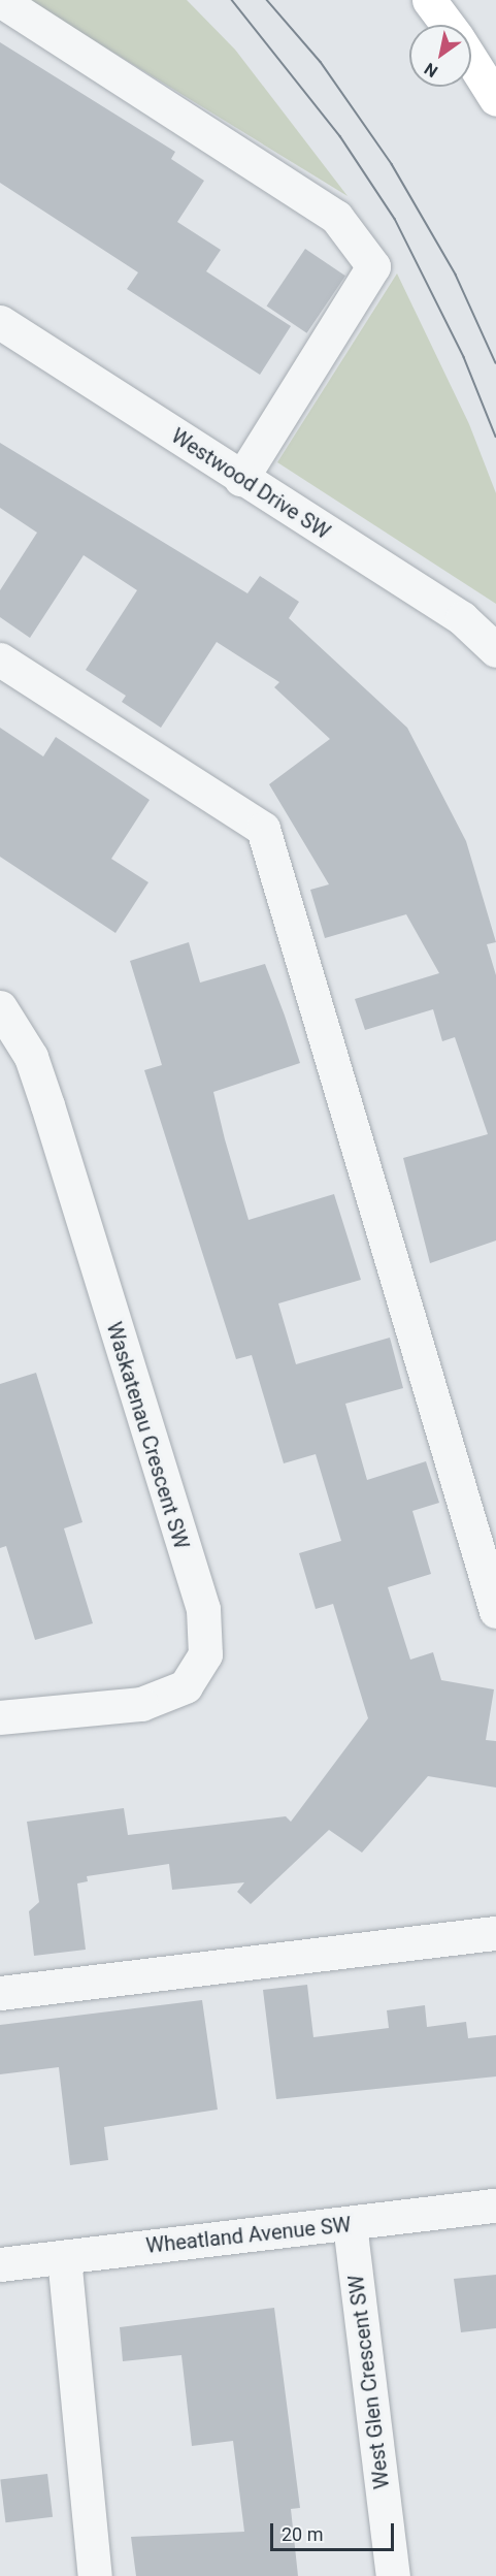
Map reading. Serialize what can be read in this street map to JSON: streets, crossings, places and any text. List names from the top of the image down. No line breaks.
{"streets":{"street":["Westwood Drive SW","Waskatenau Crescent SW","Wheatland Avenue SW","West Glen Crescent SW"]},"crossings":[["Wheatland Avenue SW","West Glen Crescent SW"]],"scale_bar":"20 m","north":"bottom left"}
